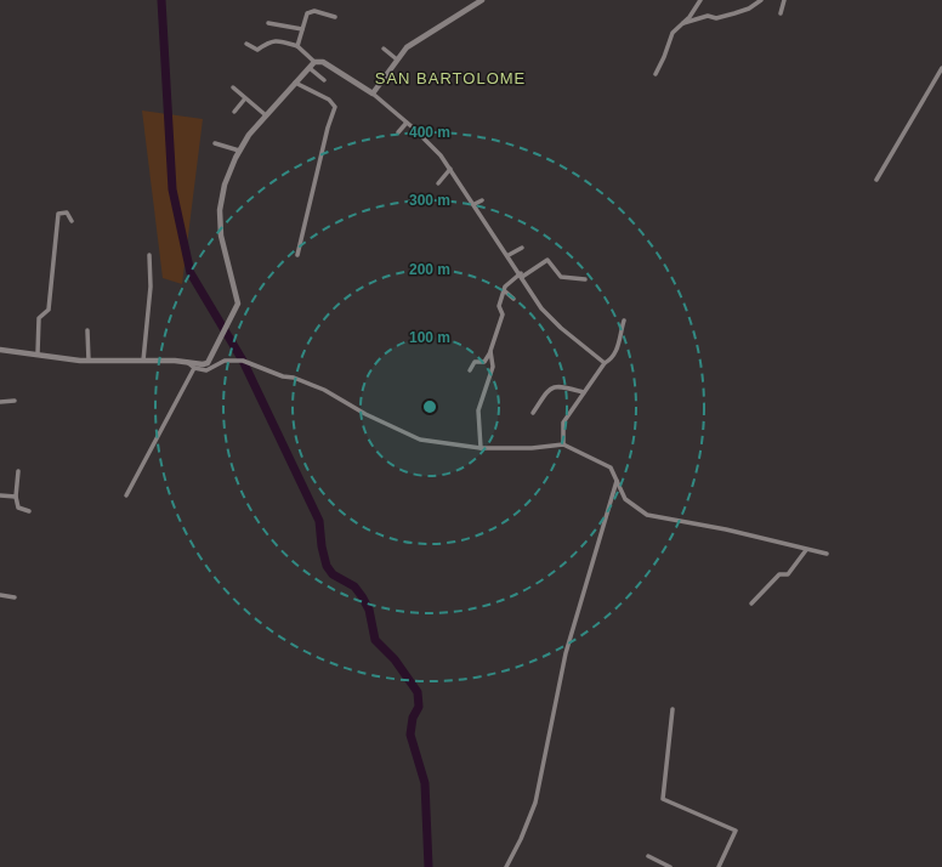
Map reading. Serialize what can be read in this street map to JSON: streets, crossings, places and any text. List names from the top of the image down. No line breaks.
{"districts":["SAN BARTOLOME"],"rings":["400 m","300 m","200 m","100 m"]}
